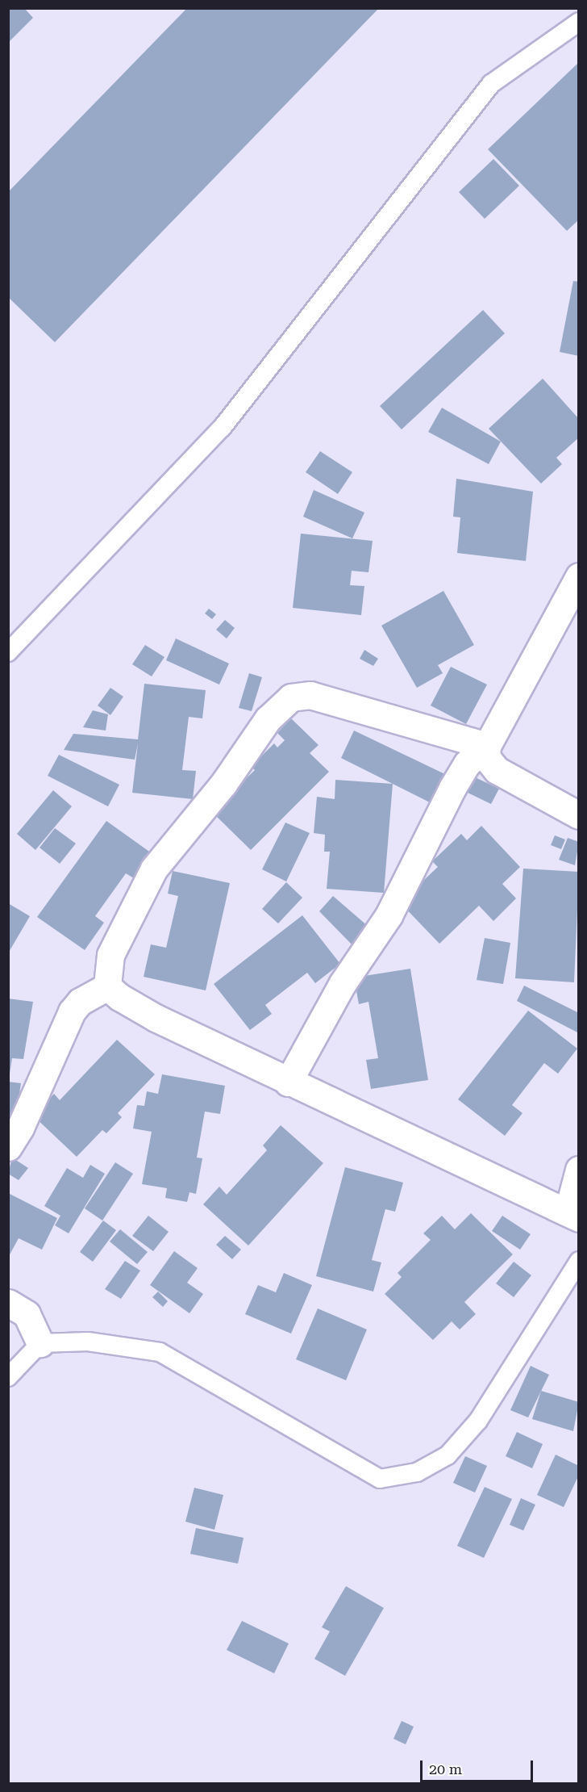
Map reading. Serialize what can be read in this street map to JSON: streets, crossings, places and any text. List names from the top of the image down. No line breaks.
{"scale_bar":"20 m"}
